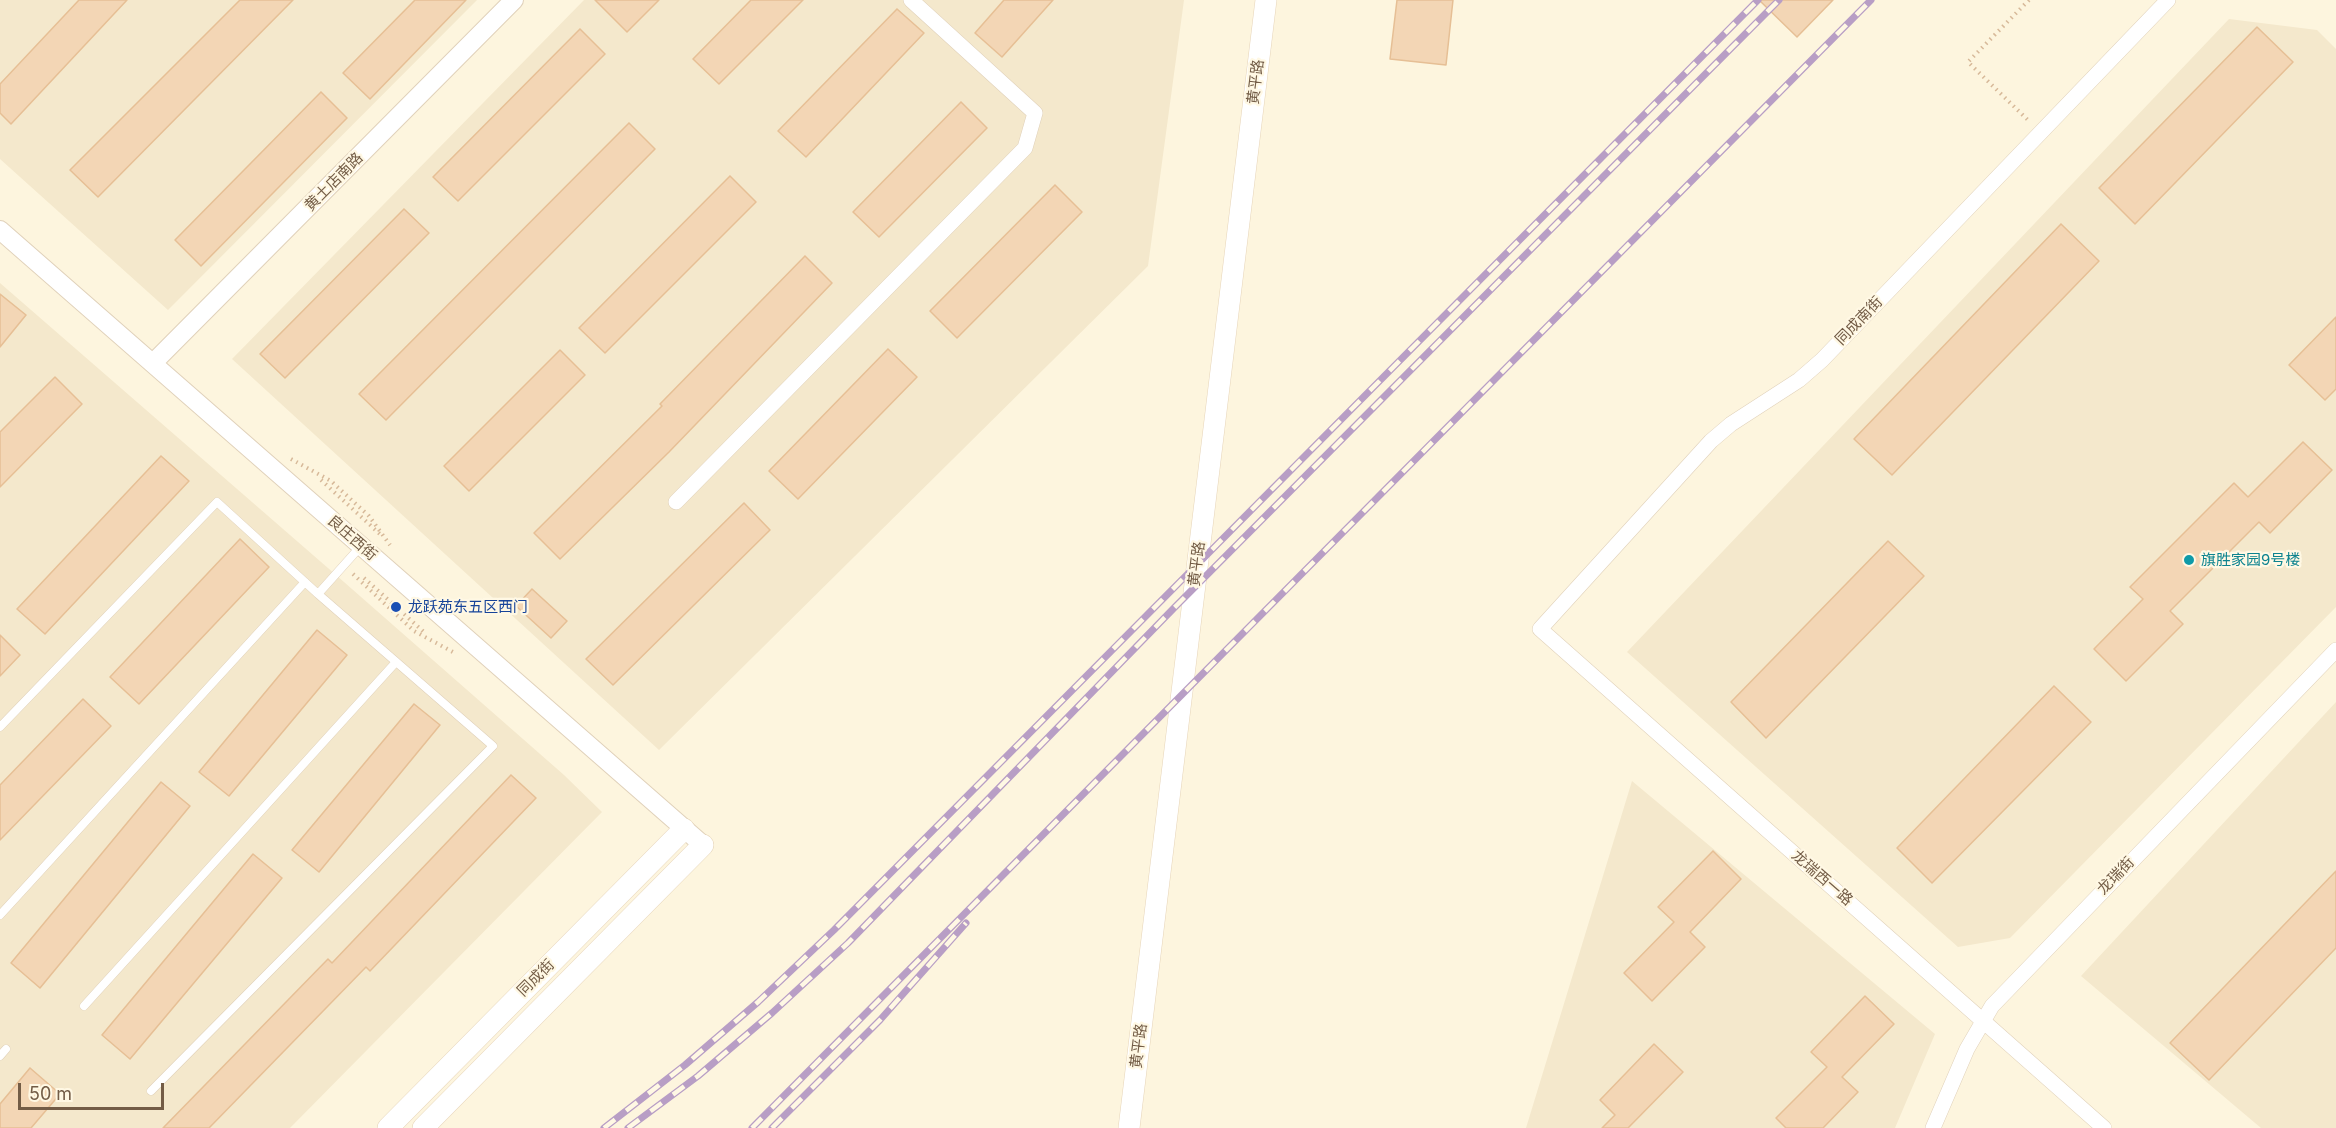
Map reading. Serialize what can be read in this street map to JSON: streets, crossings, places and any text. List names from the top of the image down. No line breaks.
{"streets":{"main road":["黄平路","同成街"],"street":["黄土店南路","同成南街","良庄西街","龙瑞街","龙瑞西一路"]},"crossings":[["黄土店南路","良庄西街"],["同成南街","龙瑞西一路"],["良庄西街","同成街"],["龙瑞街","龙瑞西一路"]],"places":["旗胜家园9号楼","龙跃苑东五区西门"],"scale_bar":"50 m"}
